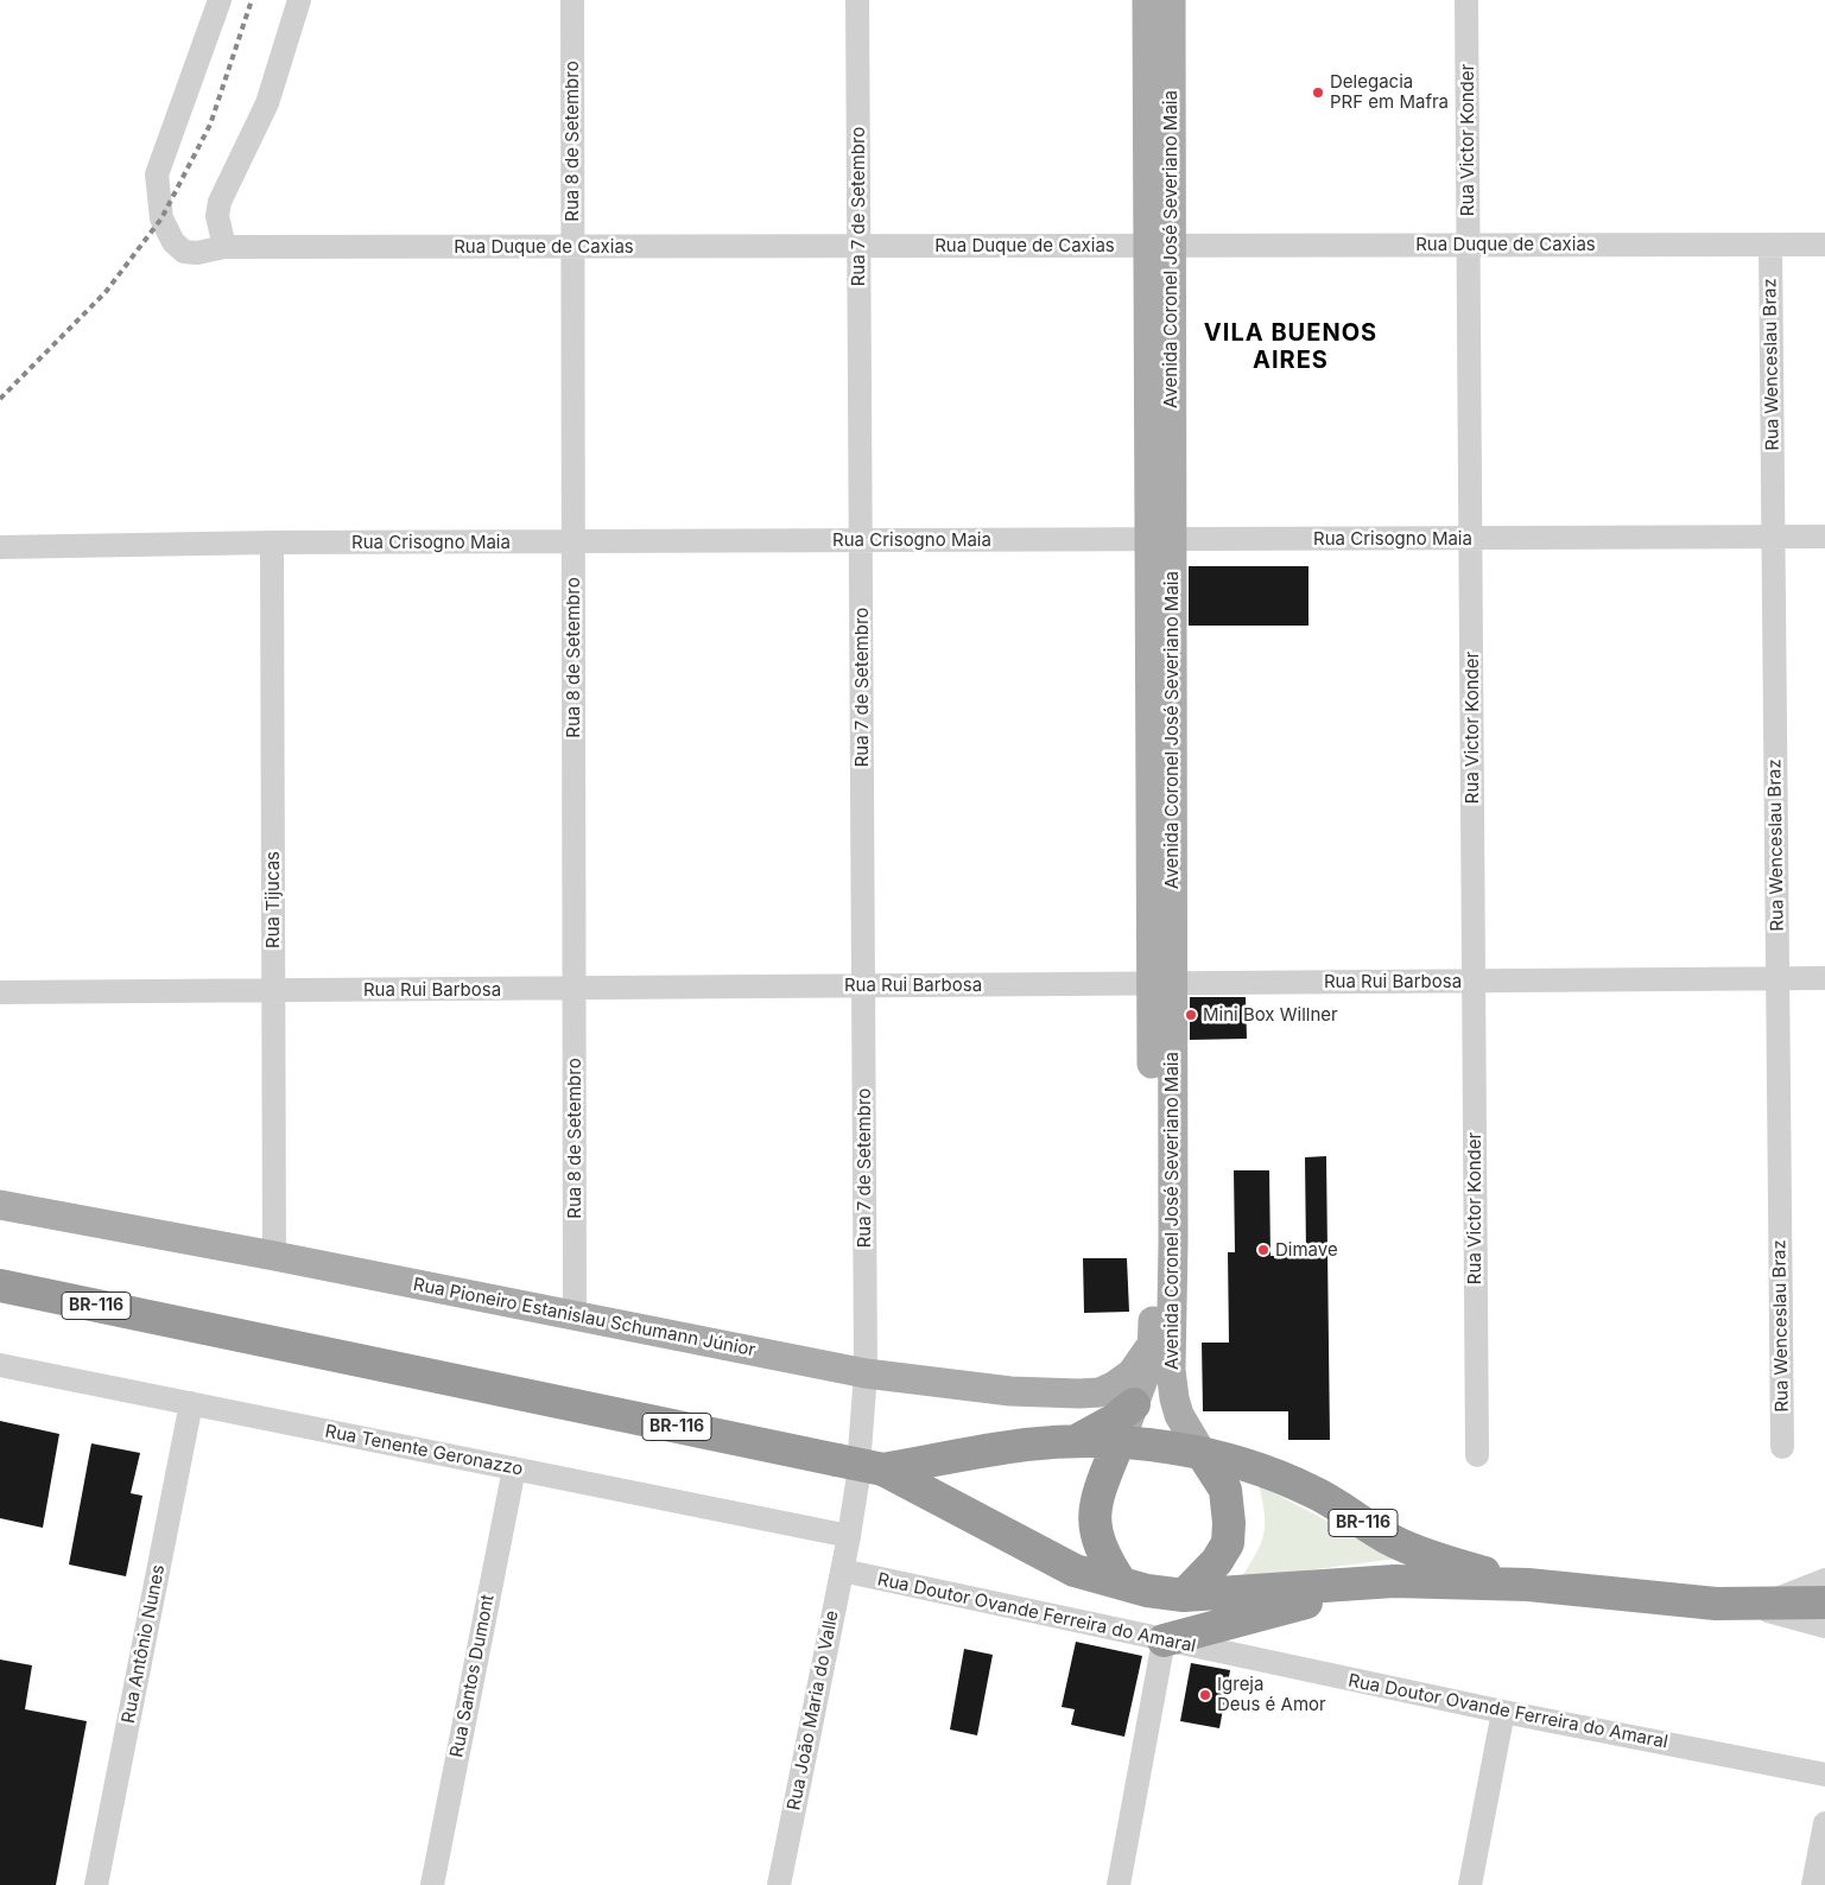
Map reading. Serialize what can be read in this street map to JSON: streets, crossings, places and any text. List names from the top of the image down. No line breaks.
{"streets":{"highway":["BR-116"],"main road":["Avenida Coronel José Severiano Maia","Rua Pioneiro Estanislau Schumann Júnior"],"street":["Rua Victor Konder","Rua 8 de Setembro","Rua 7 de Setembro","Rua Duque de Caxias","Rua Wenceslau Braz","Rua Crisogno Maia","Rua Tijucas","Rua Rui Barbosa","Rua Tenente Geronazzo","Rua Doutor Ovande Ferreira do Amaral","Rua Antônio Nunes","Rua Santos Dumont","Rua João Maria do Valle"]},"crossings":[["Rua Victor Konder","Rua Duque de Caxias"],["Rua Victor Konder","Rua Crisogno Maia"],["Rua Victor Konder","Rua Rui Barbosa"],["Rua 8 de Setembro","Rua Duque de Caxias"],["Rua 8 de Setembro","Rua Crisogno Maia"],["Rua 8 de Setembro","Rua Rui Barbosa"],["Rua 8 de Setembro","Rua Pioneiro Estanislau Schumann Júnior"],["Rua 7 de Setembro","Rua Duque de Caxias"],["Rua 7 de Setembro","Rua Crisogno Maia"],["Rua 7 de Setembro","Rua Rui Barbosa"],["Rua 7 de Setembro","Rua Pioneiro Estanislau Schumann Júnior"],["Rua 7 de Setembro","Rua Tenente Geronazzo"],["Rua 7 de Setembro","Rua João Maria do Valle"],["Rua Duque de Caxias","Avenida Coronel José Severiano Maia"],["Rua Duque de Caxias","Rua Wenceslau Braz"],["Avenida Coronel José Severiano Maia","Rua Crisogno Maia"],["Avenida Coronel José Severiano Maia","Rua Rui Barbosa"],["Avenida Coronel José Severiano Maia","BR-116"],["Avenida Coronel José Severiano Maia","Rua Pioneiro Estanislau Schumann Júnior"],["Rua Wenceslau Braz","Rua Crisogno Maia"],["Rua Wenceslau Braz","Rua Rui Barbosa"],["Rua Crisogno Maia","Rua Tijucas"],["Rua Tijucas","Rua Rui Barbosa"],["Rua Tijucas","Rua Pioneiro Estanislau Schumann Júnior"],["Rua Tenente Geronazzo","Rua Antônio Nunes"],["Rua Tenente Geronazzo","Rua Santos Dumont"],["Rua Tenente Geronazzo","Rua João Maria do Valle"],["Rua Doutor Ovande Ferreira do Amaral","Rua João Maria do Valle"]],"districts":["VILA BUENOS AIRES"],"places":["Delegacia PRF em Mafra","Mini Box Willner","Dimave","Igreja Deus é Amor"]}
